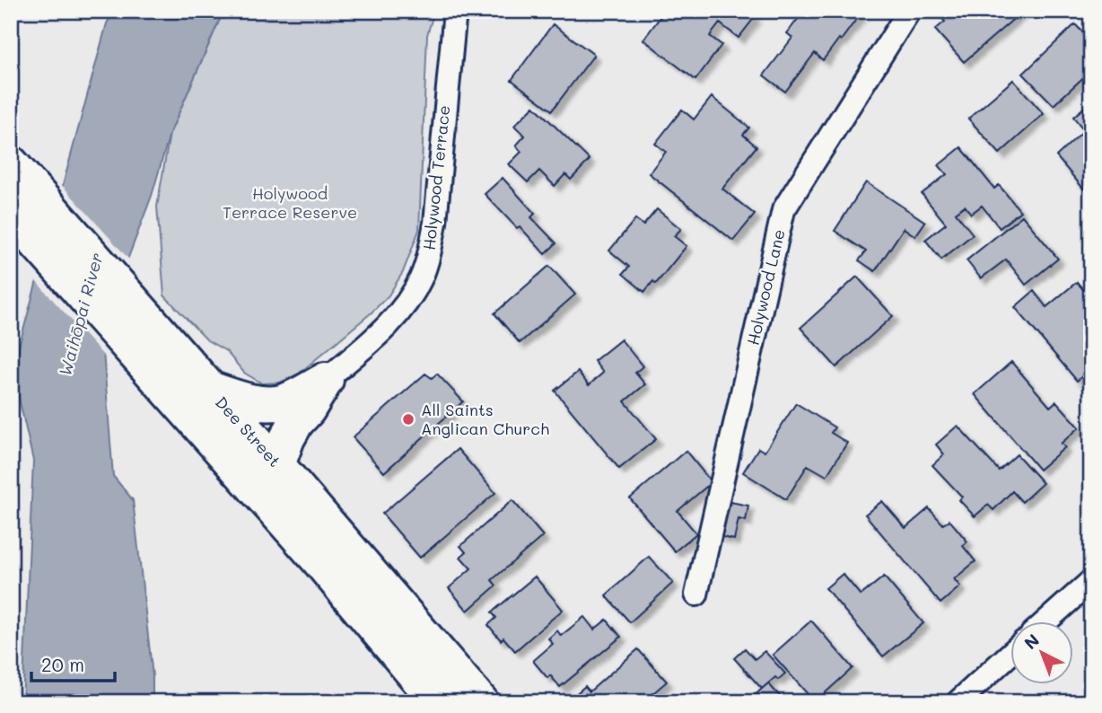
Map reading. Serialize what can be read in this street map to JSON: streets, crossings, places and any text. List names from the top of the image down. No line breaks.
{"streets":{"main road":["Dee Street"],"street":["Holywood Terrace","Holywood Lane"]},"water":["Waihōpai River"],"parks":["Holywood Terrace Reserve"],"places":["All Saints Anglican Church"],"scale_bar":"20 m","north":"top left"}
